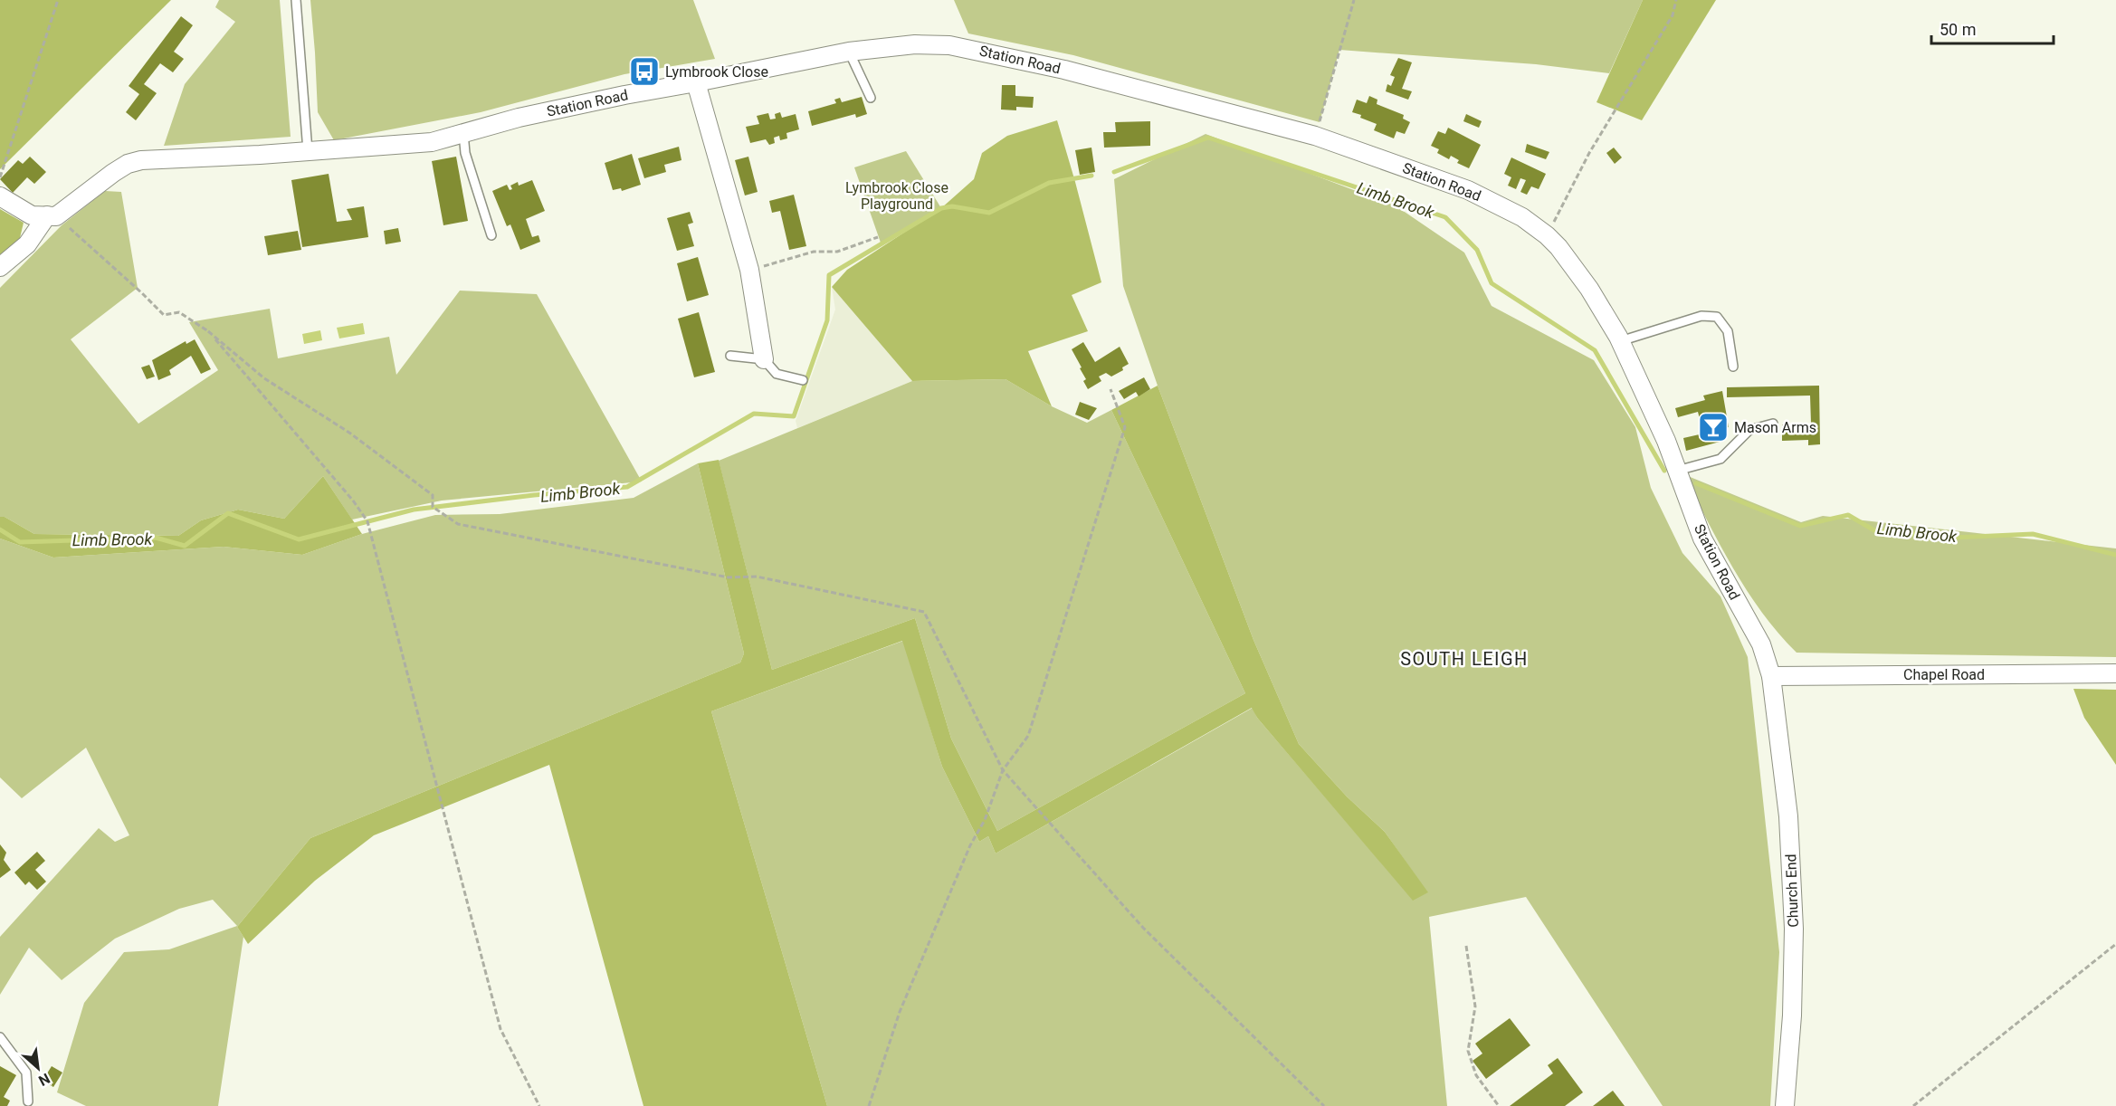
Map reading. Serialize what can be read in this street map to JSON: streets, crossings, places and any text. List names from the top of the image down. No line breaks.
{"streets":{"street":["Station Road","Chapel Road","Church End"]},"crossings":[["Station Road","Chapel Road"],["Station Road","Church End"],["Chapel Road","Church End"]],"districts":["SOUTH LEIGH"],"water":["Limb Brook"],"parks":["Lymbrook Close Playground"],"places":{"bus stop":["Lymbrook Close"],"bar":["Mason Arms"]},"scale_bar":"50 m","north":"bottom right"}
